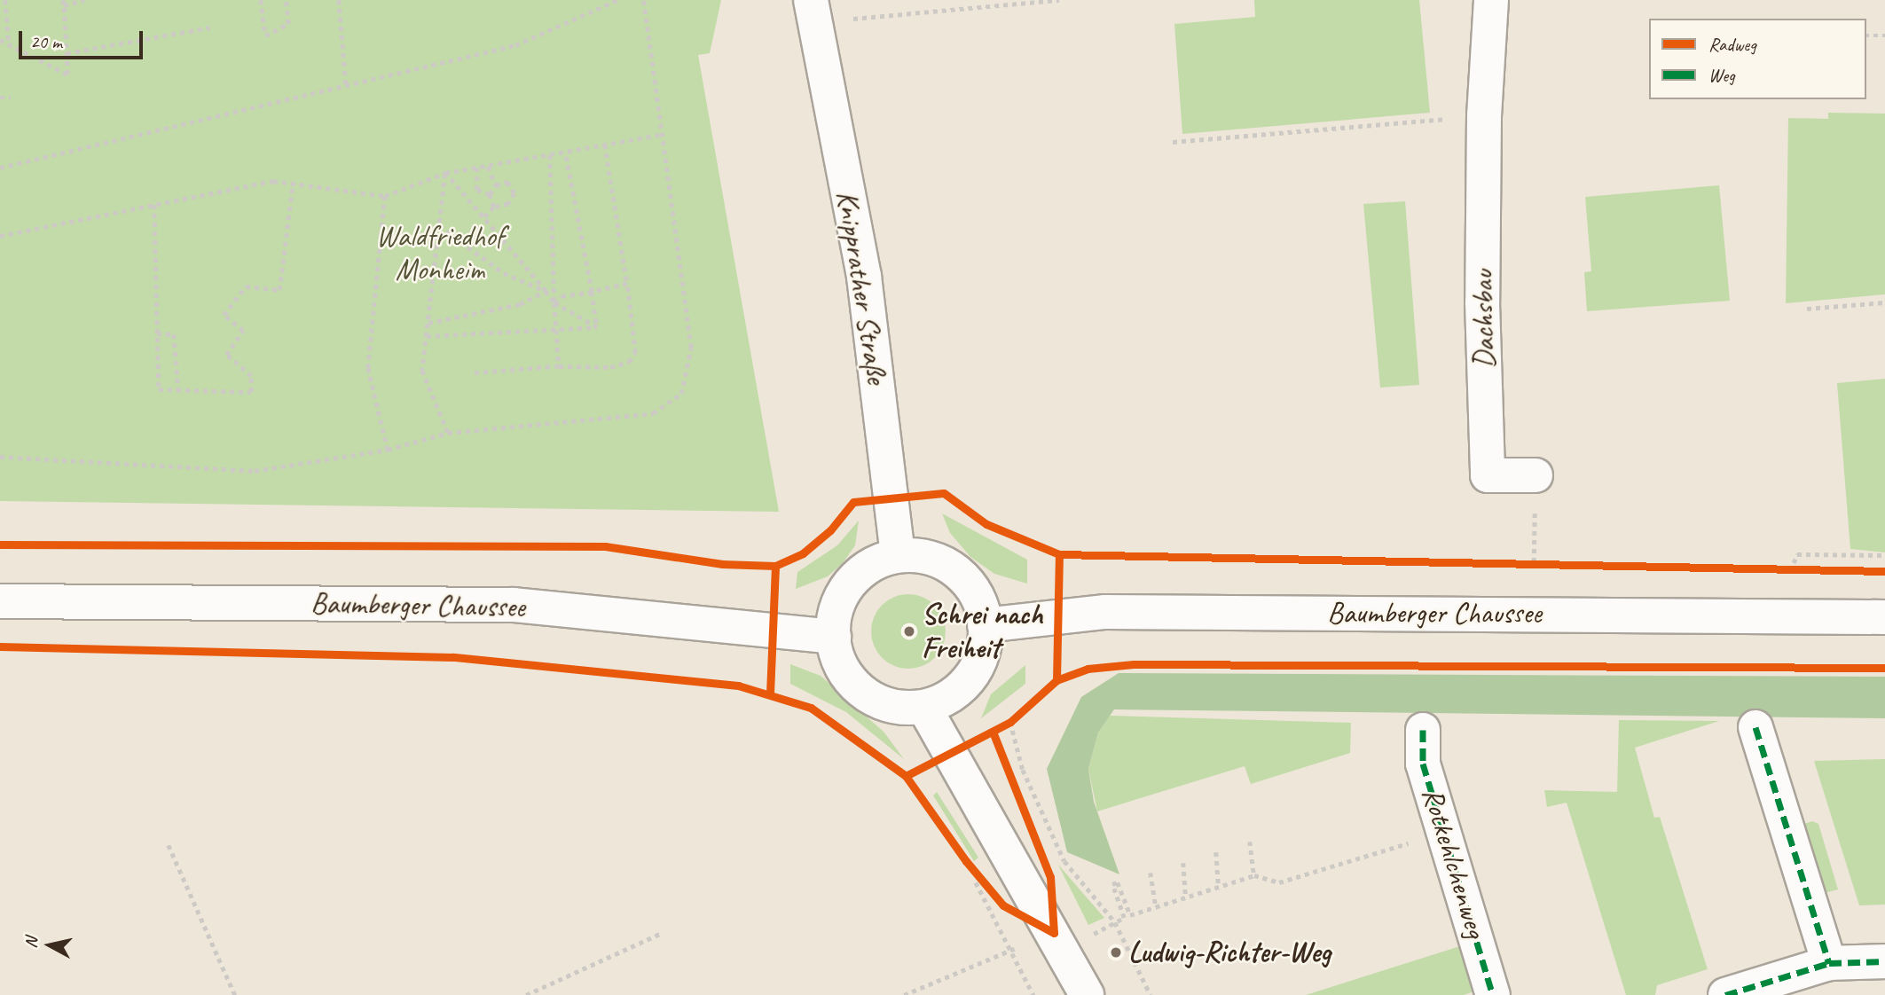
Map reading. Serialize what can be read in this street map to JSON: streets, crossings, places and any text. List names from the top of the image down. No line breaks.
{"streets":{"street":["Knipprather Straße","Dachsbau","Baumberger Chaussee","Rotkehlchenweg"]},"crossings":[["Knipprather Straße","Baumberger Chaussee"]],"parks":["Waldfriedhof Monheim"],"places":["Schrei nach Freiheit","Ludwig-Richter-Weg"],"legend":["Radweg","Weg"],"scale_bar":"20 m","north":"left"}
